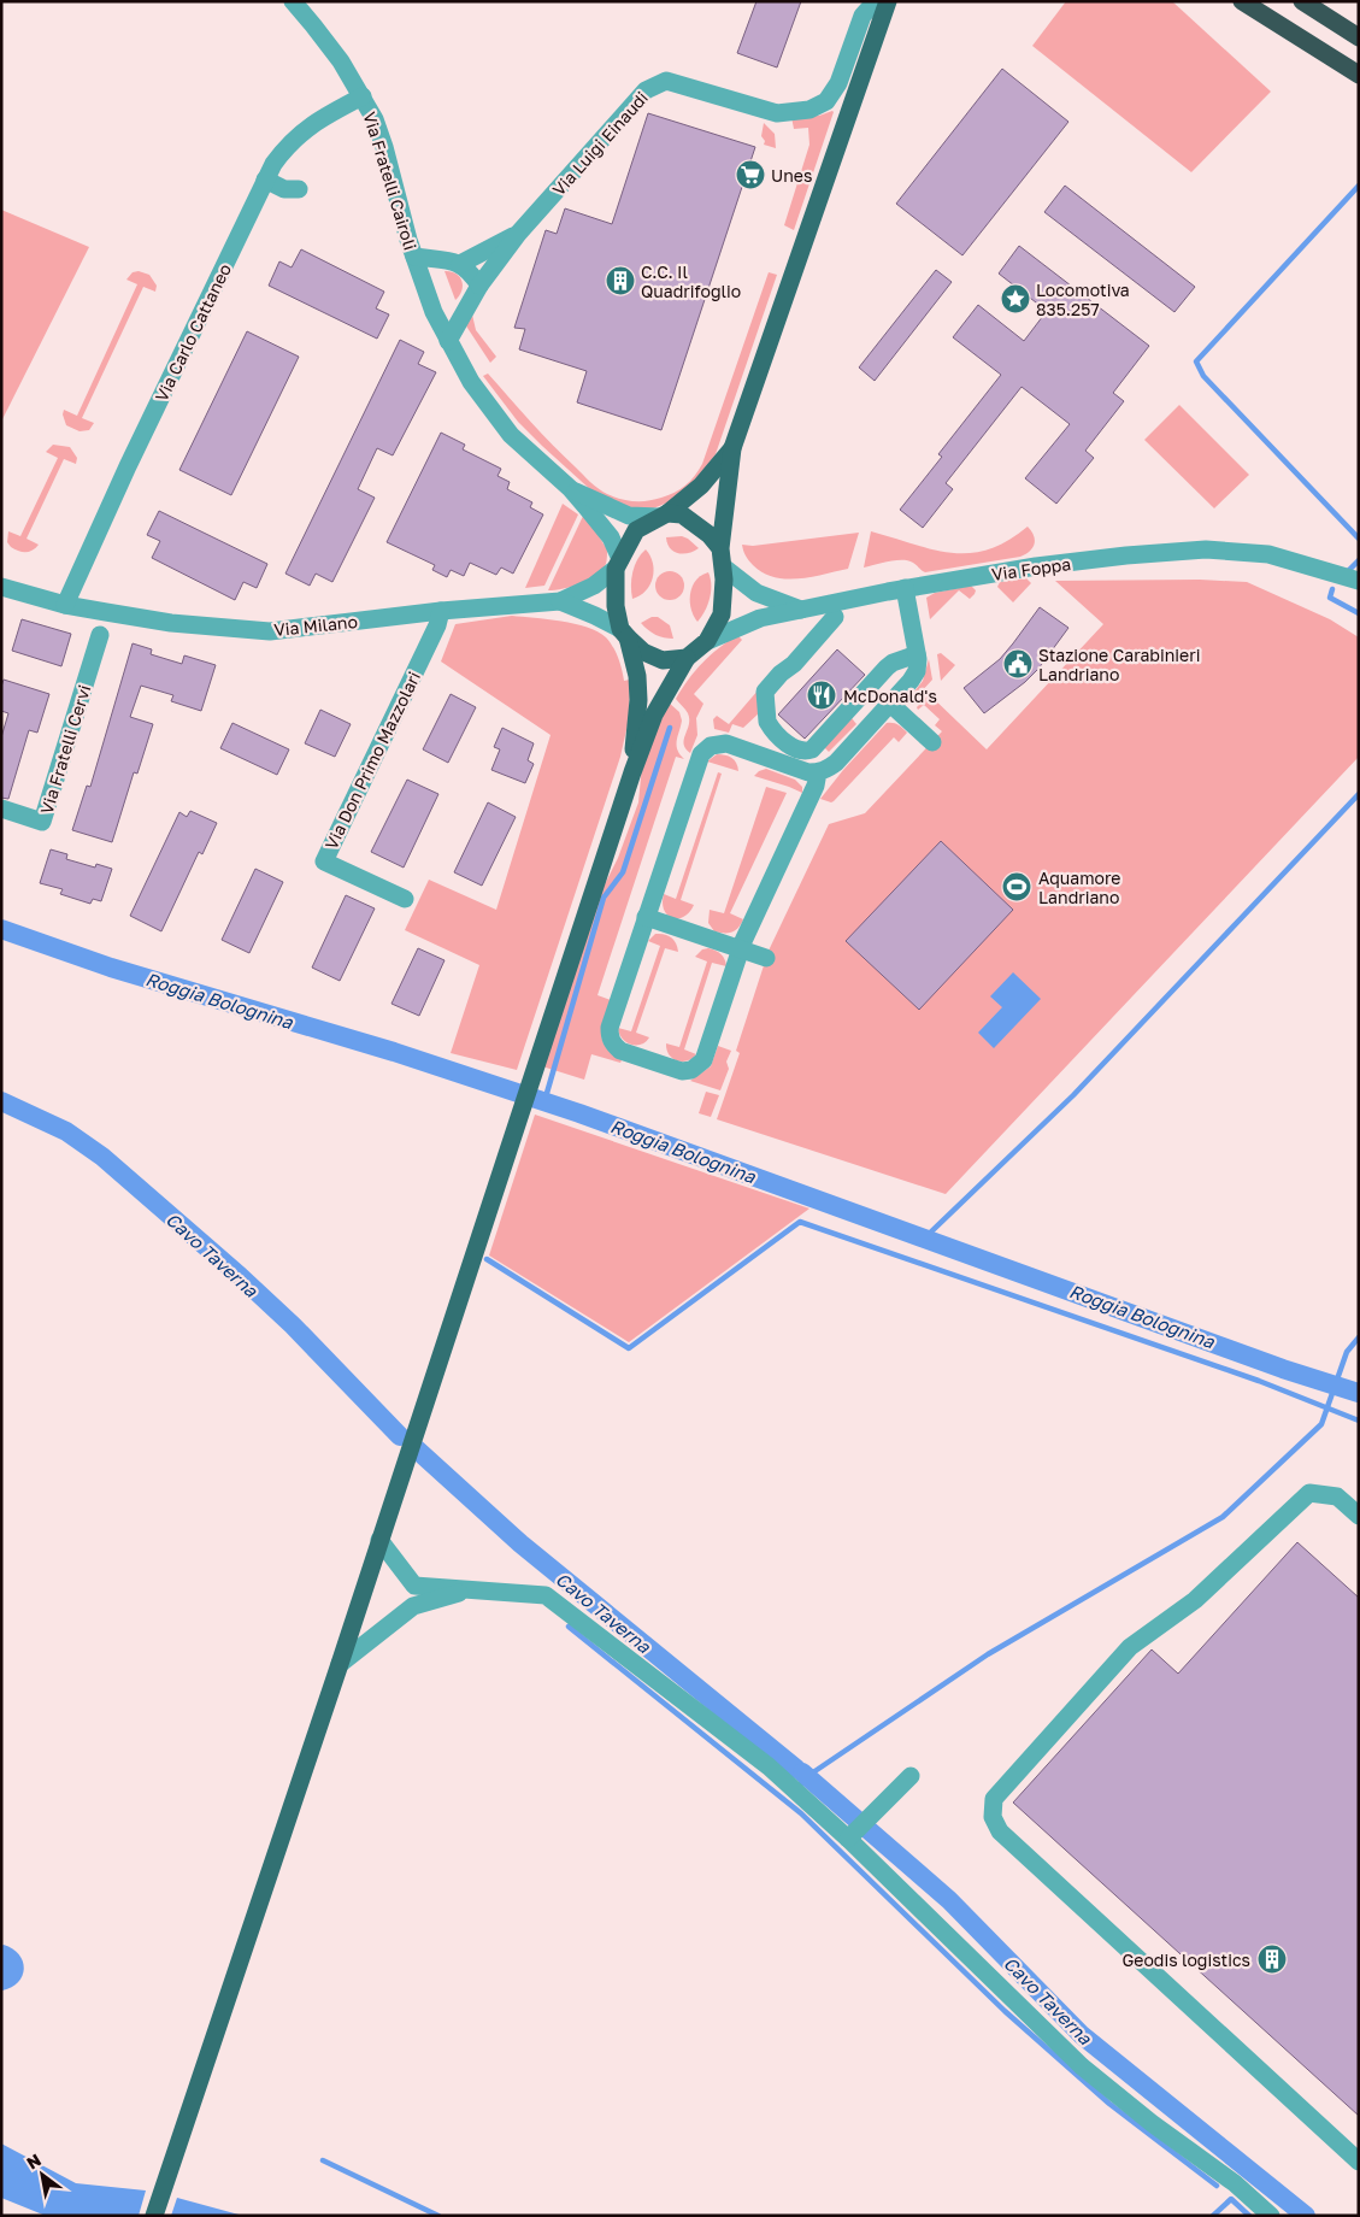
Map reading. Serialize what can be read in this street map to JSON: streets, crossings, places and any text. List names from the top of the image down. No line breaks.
{"streets":{"street":["Via Luigi Einaudi","Via Fratelli Cairoli","Via Carlo Cattaneo","Via Foppa","Via Milano","Via Fratelli Cervi","Via Don Primo Mazzolari"]},"crossings":[["Via Fratelli Cairoli","Via Carlo Cattaneo"],["Via Carlo Cattaneo","Via Milano"],["Via Foppa","Via Milano"],["Via Milano","Via Don Primo Mazzolari"]],"water":["Roggia Bolognina","Cavo Taverna"],"places":{"supermarket":["Unes"],"building":["C.C. Il Quadrifoglio","Geodis logistics"],"place":["Locomotiva 835.257"],"public building":["Stazione Carabinieri Landriano"],"restaurant":["McDonald's"],"sports":["Aquamore Landriano"]},"north":"top left"}
